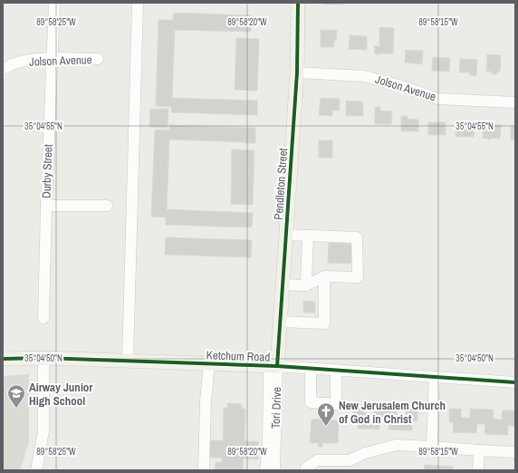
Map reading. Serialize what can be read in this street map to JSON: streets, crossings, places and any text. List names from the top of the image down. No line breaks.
{"streets":{"main road":["Pendleton Street","Ketchum Road"],"street":["Jolson Avenue","Durby Street","Tori Drive"]},"crossings":[["Jolson Avenue","Durby Street"],["Jolson Avenue","Pendleton Street"],["Pendleton Street","Ketchum Road"],["Pendleton Street","Tori Drive"],["Ketchum Road","Tori Drive"]],"places":{"school or university":["Airway Junior High School"],"church":["New Jerusalem Church of God in Christ"]},"coordinates":["89°58'25\"W","89°58'20\"W","89°58'15\"W","35°04'55\"N","35°04'50\"N"]}
